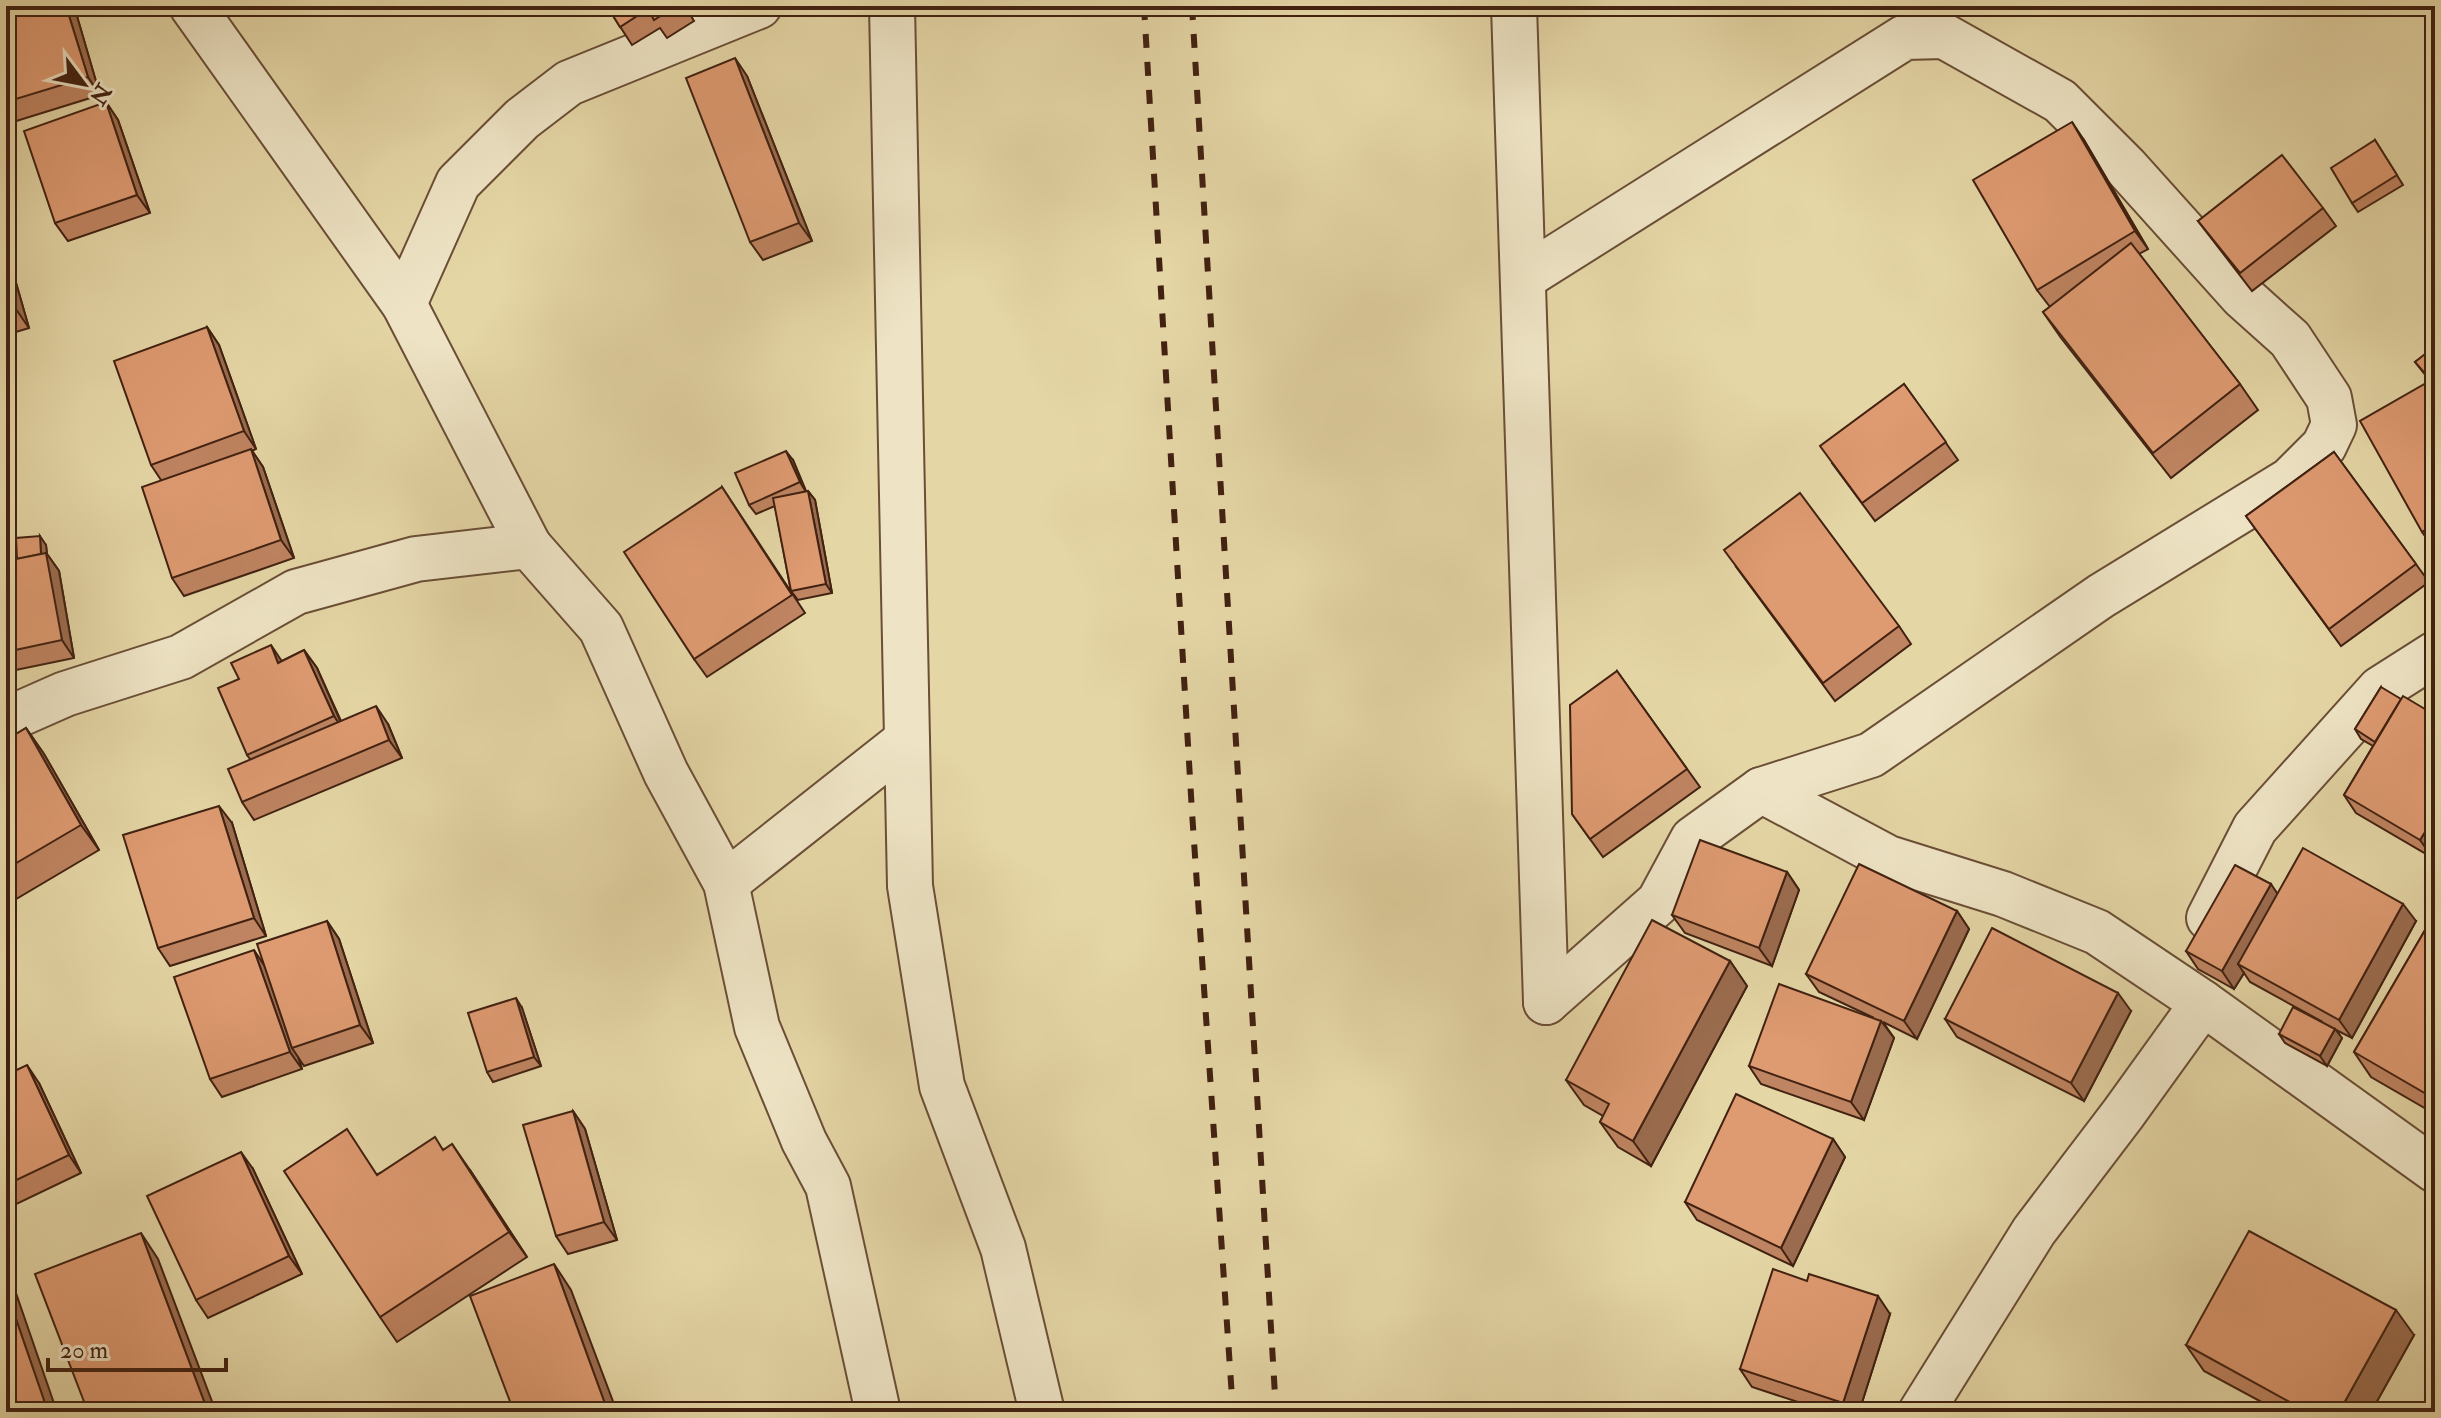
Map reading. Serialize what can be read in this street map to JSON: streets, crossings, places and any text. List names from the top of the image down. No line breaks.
{"scale_bar":"20 m","north":"bottom right"}
